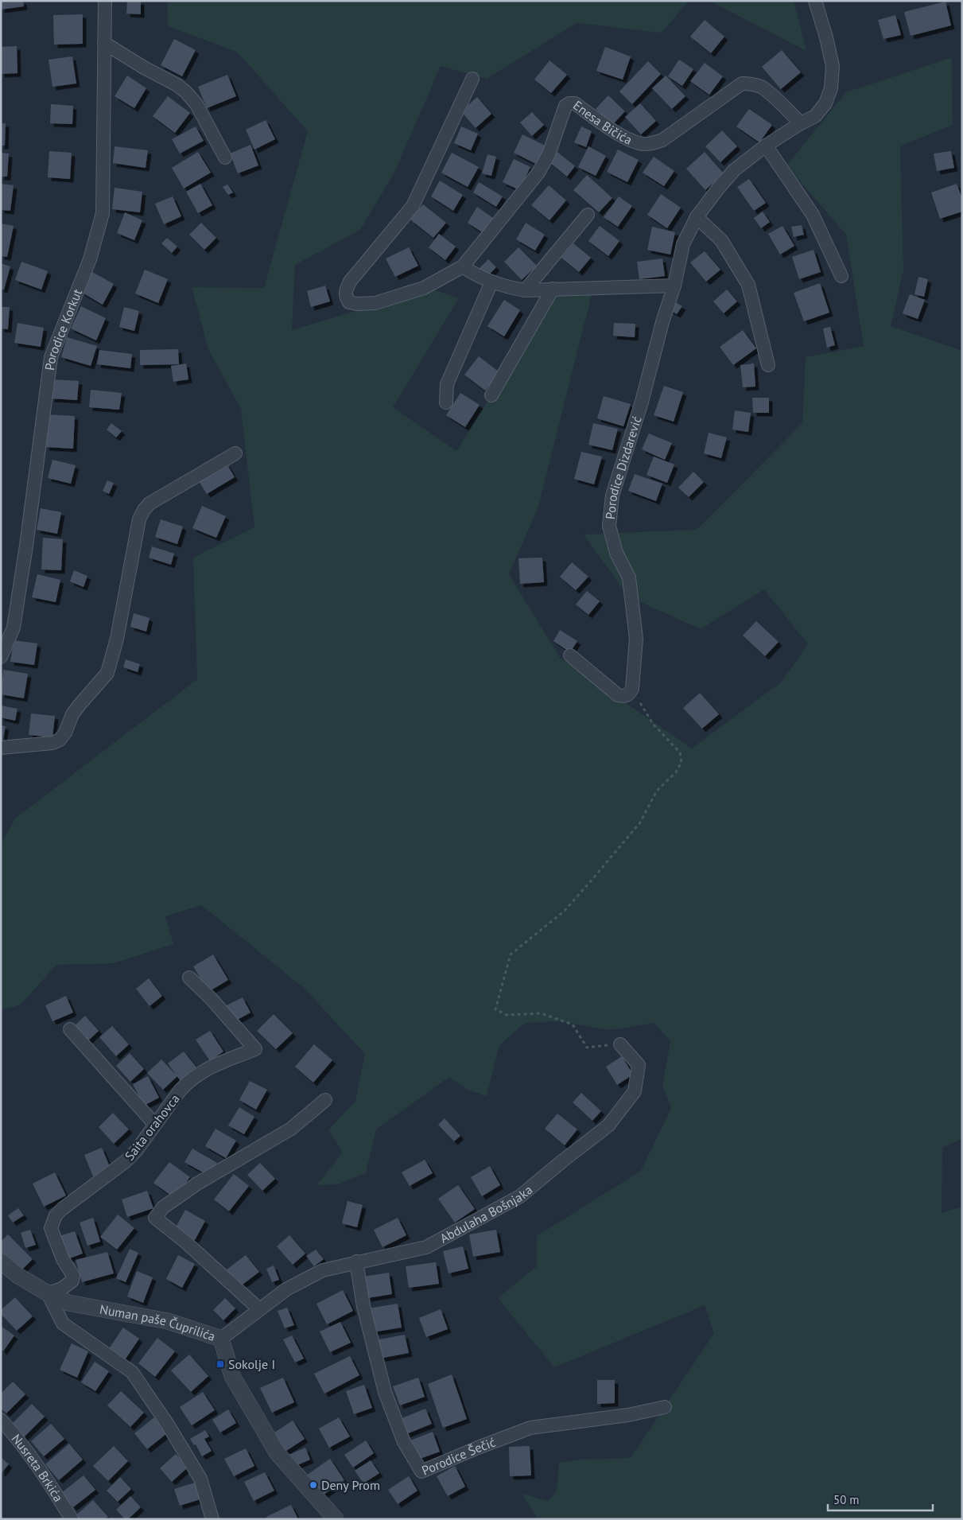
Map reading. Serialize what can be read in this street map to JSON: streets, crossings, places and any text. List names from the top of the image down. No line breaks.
{"streets":{"street":["Enesa Bičića","Porodice Korkut","Porodice Dizdarević","Saita orahovca","Abdulaha Bošnjaka","Numan paše Čuprilića","Porodice Šečić","Nusreta Brkića"]},"crossings":[["Saita orahovca","Numan paše Čuprilića"],["Abdulaha Bošnjaka","Numan paše Čuprilića"],["Abdulaha Bošnjaka","Porodice Šečić"]],"places":{"transit":["Sokolje I"],"other":["Deny Prom"]},"scale_bar":"50 m"}
